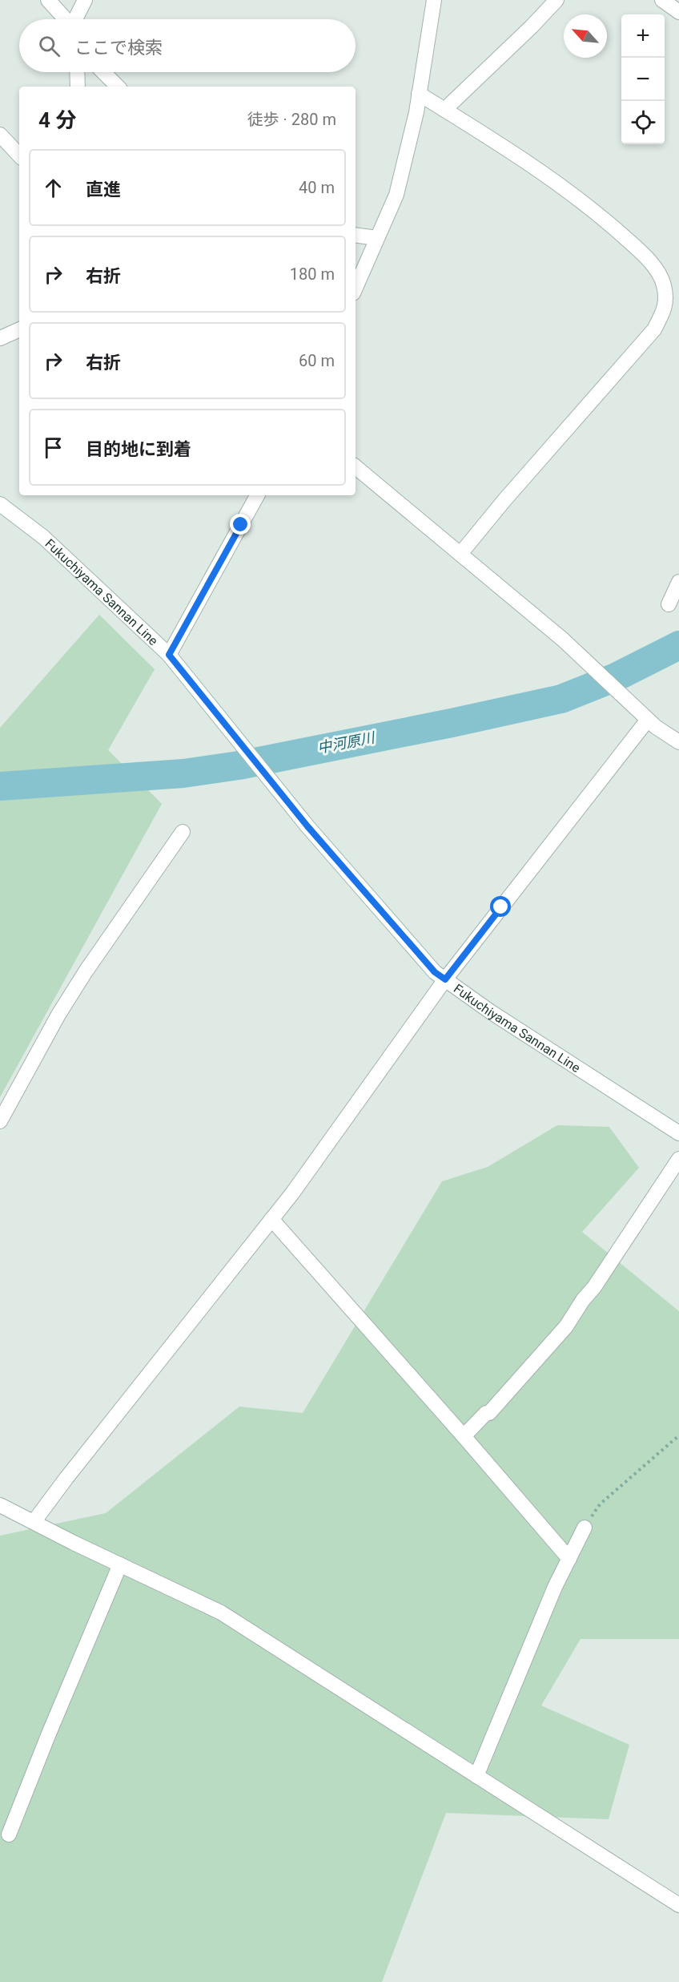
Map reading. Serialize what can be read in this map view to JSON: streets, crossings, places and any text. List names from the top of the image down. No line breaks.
{"streets":{"street":["Fukuchiyama Sannan Line"]},"water":["中河原川"],"north":"top left","page":{"map_buttons":["+","−"],"search":"ここで検索","heading":["4 分","徒歩 · 280 m"],"list":[["直進","40 m"],["右折","180 m"],["右折","60 m"],"目的地に到着"]}}
